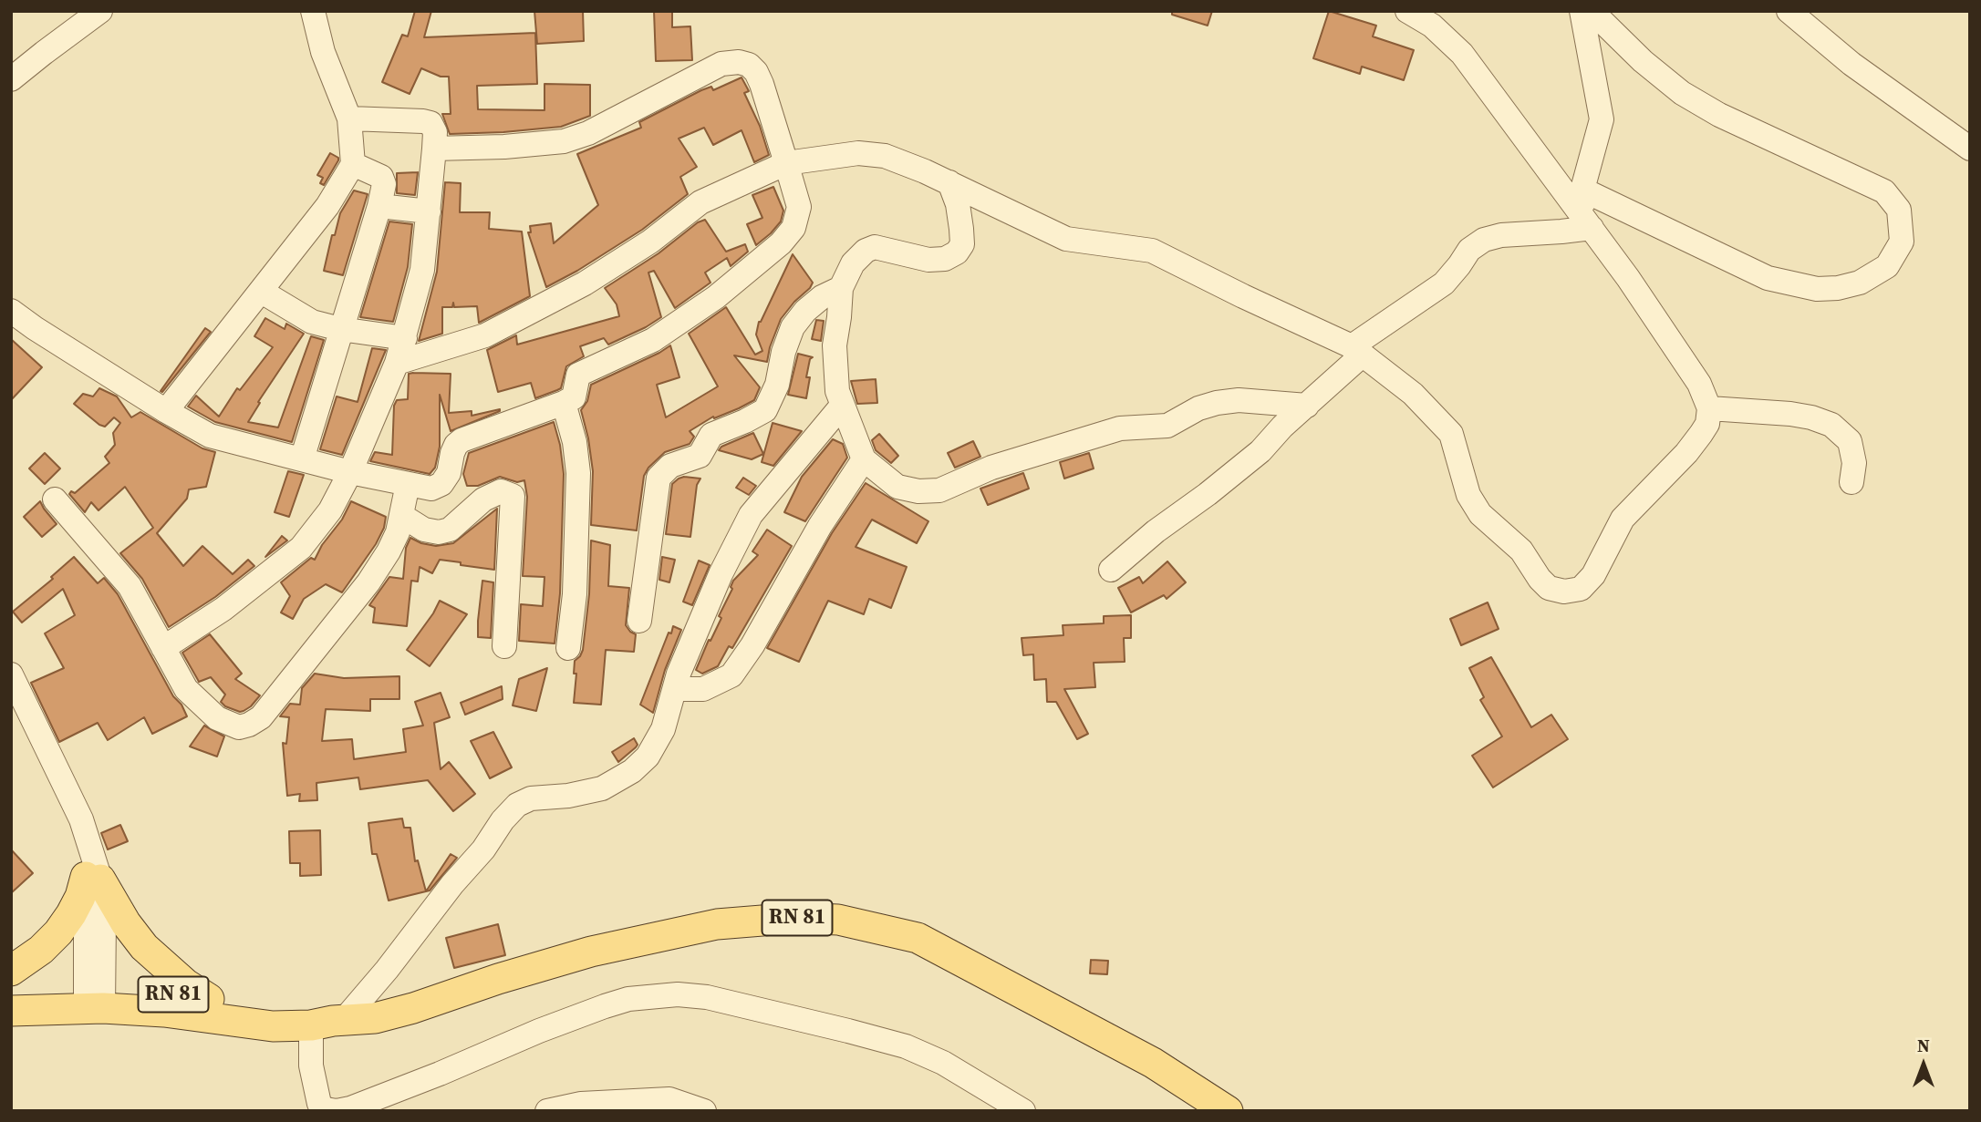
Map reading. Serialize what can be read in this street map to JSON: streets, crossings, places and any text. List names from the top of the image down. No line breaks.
{"streets":{"main road":["RN 81"]},"north":"top"}
